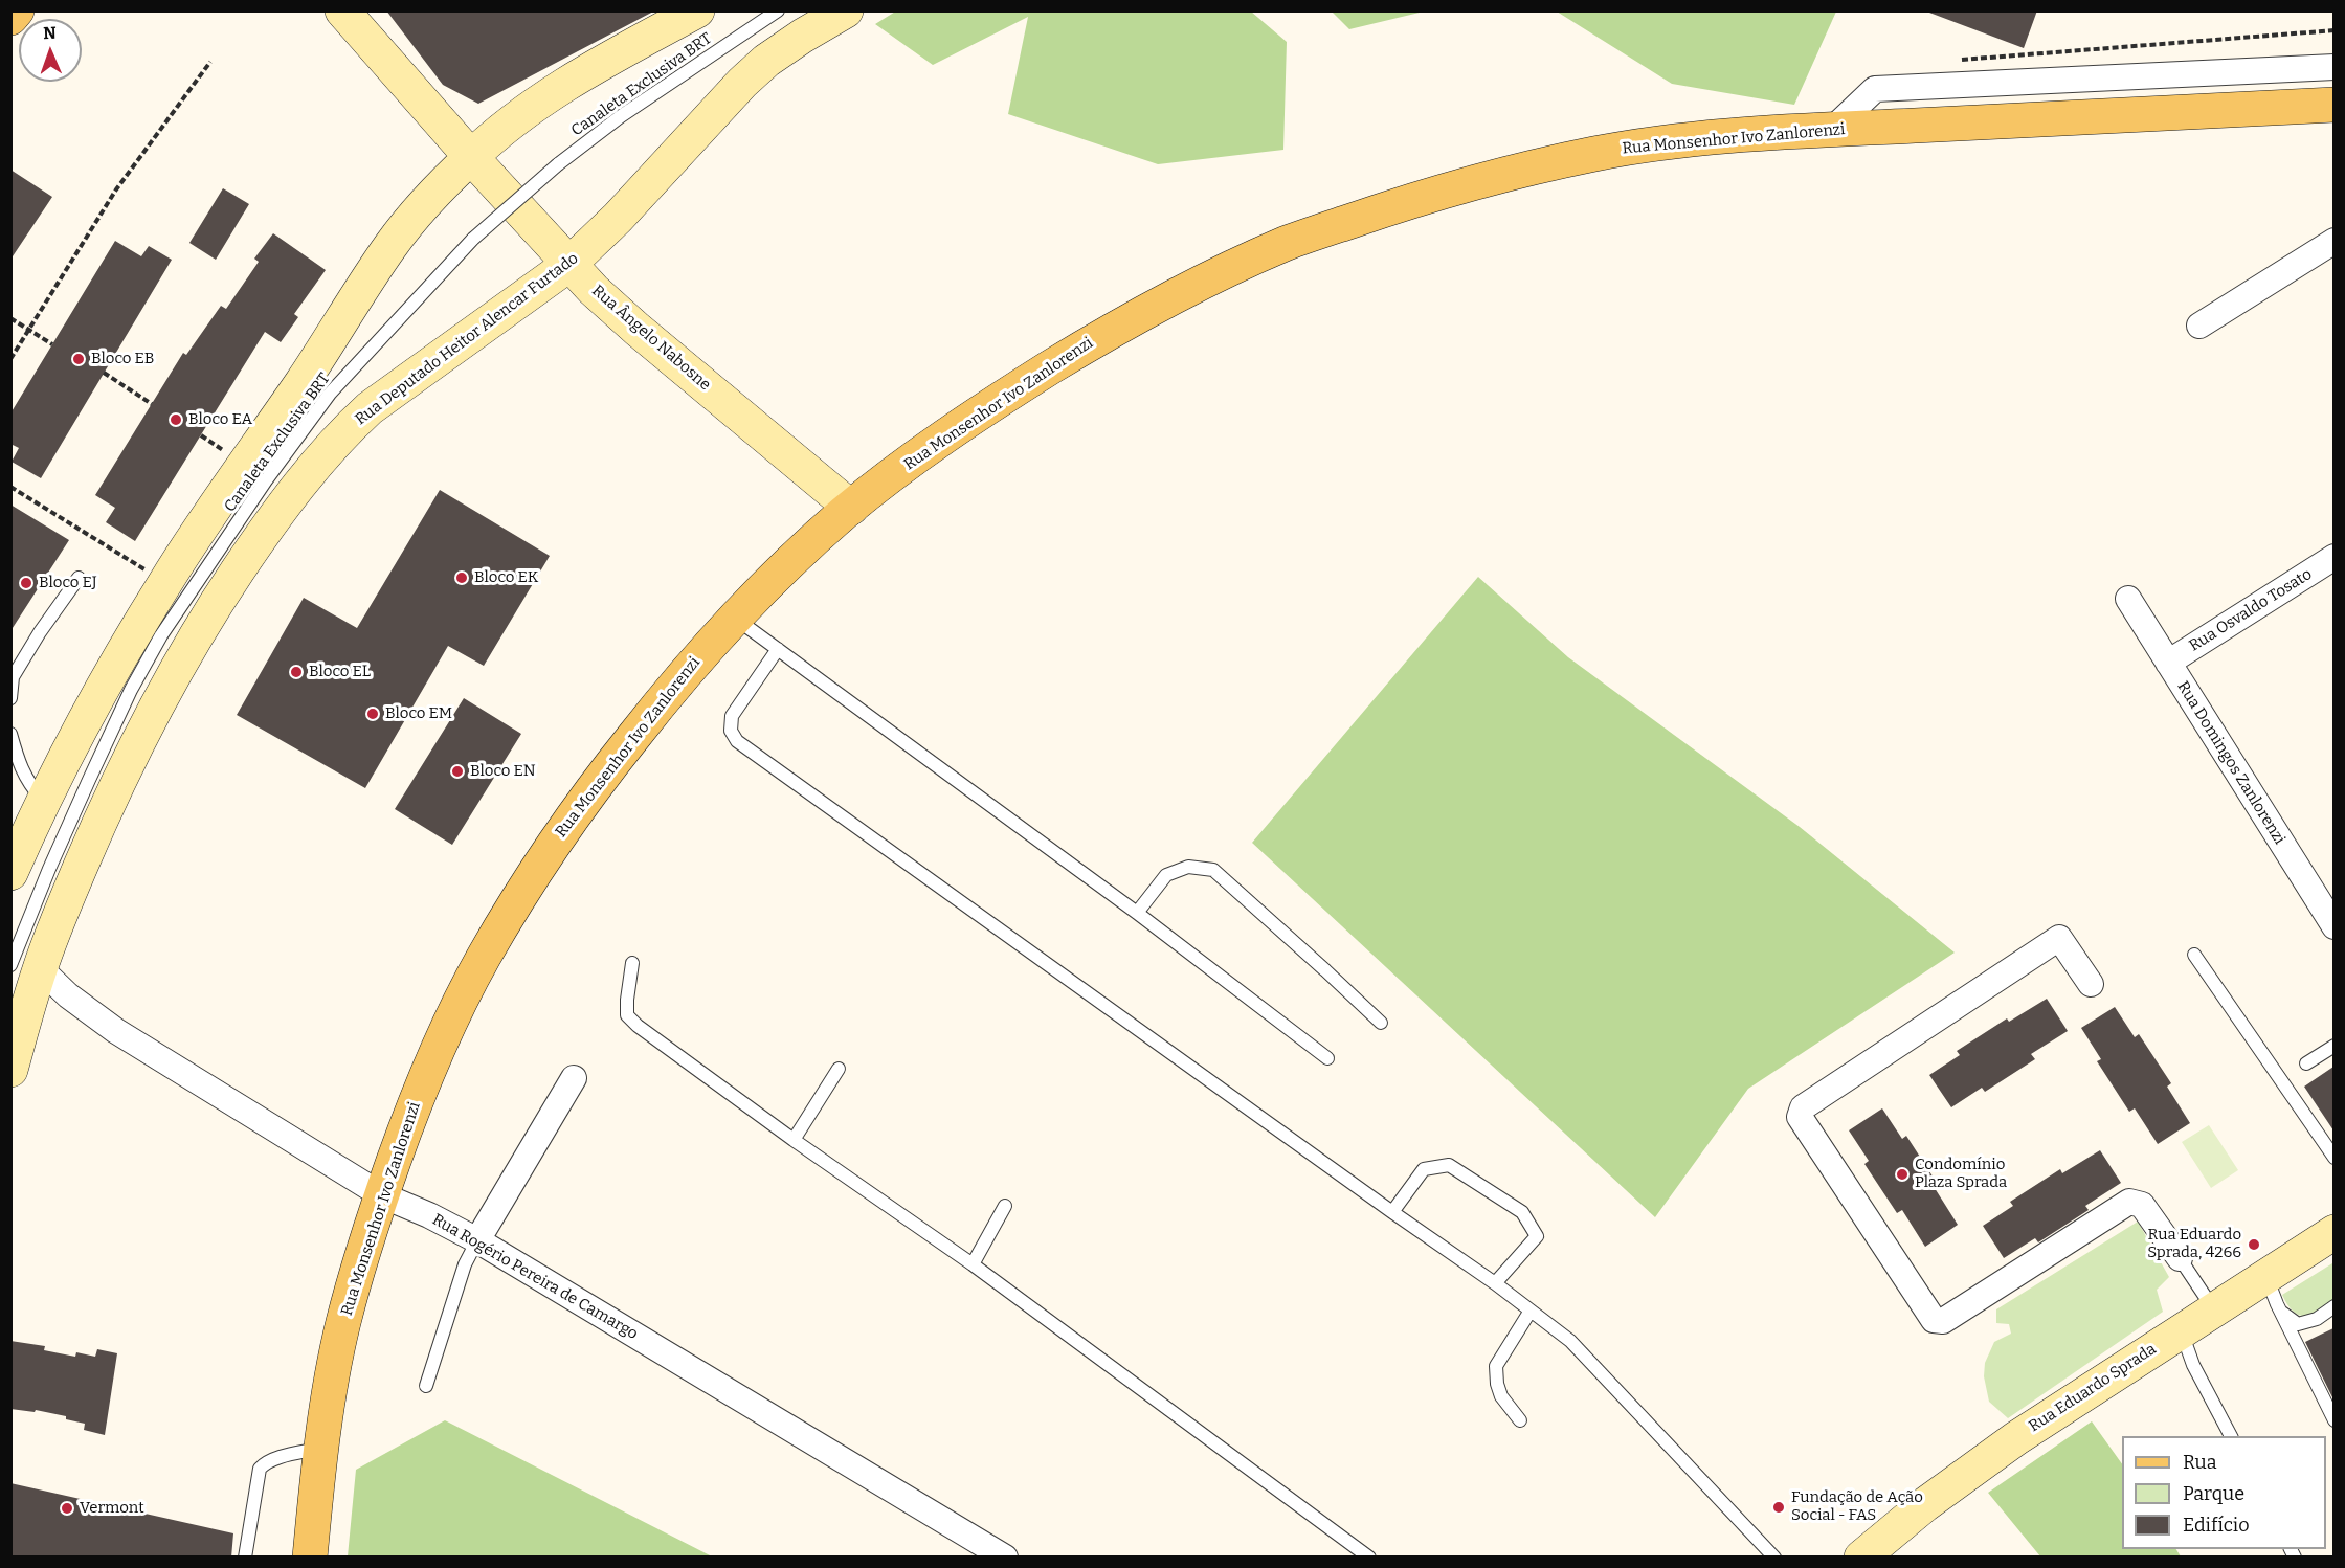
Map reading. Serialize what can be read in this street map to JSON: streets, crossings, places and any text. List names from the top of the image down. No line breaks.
{"streets":{"main road":["Rua Monsenhor Ivo Zanlorenzi"],"street":["Rua Ângelo Nabosne","Rua Deputado Heitor Alencar Furtado","Rua Osvaldo Tosato","Rua Domingos Zanlorenzi","Rua Rogério Pereira de Camargo","Rua Eduardo Sprada"],"lane":["Canaleta Exclusiva BRT"]},"crossings":[["Canaleta Exclusiva BRT","Rua Deputado Heitor Alencar Furtado"],["Canaleta Exclusiva BRT","Rua Rogério Pereira de Camargo"],["Rua Monsenhor Ivo Zanlorenzi","Rua Ângelo Nabosne"],["Rua Monsenhor Ivo Zanlorenzi","Rua Rogério Pereira de Camargo"],["Rua Ângelo Nabosne","Rua Deputado Heitor Alencar Furtado"],["Rua Deputado Heitor Alencar Furtado","Rua Rogério Pereira de Camargo"],["Rua Osvaldo Tosato","Rua Domingos Zanlorenzi"]],"places":["Bloco EB","Bloco EA","Bloco EK","Bloco EJ","Bloco EL","Bloco EM","Bloco EN","Condomínio Plaza Sprada","Rua Eduardo Sprada, 4266","Fundação de Ação Social - FAS","Vermont"],"legend":["Rua","Parque","Edifício"],"north":"top"}
